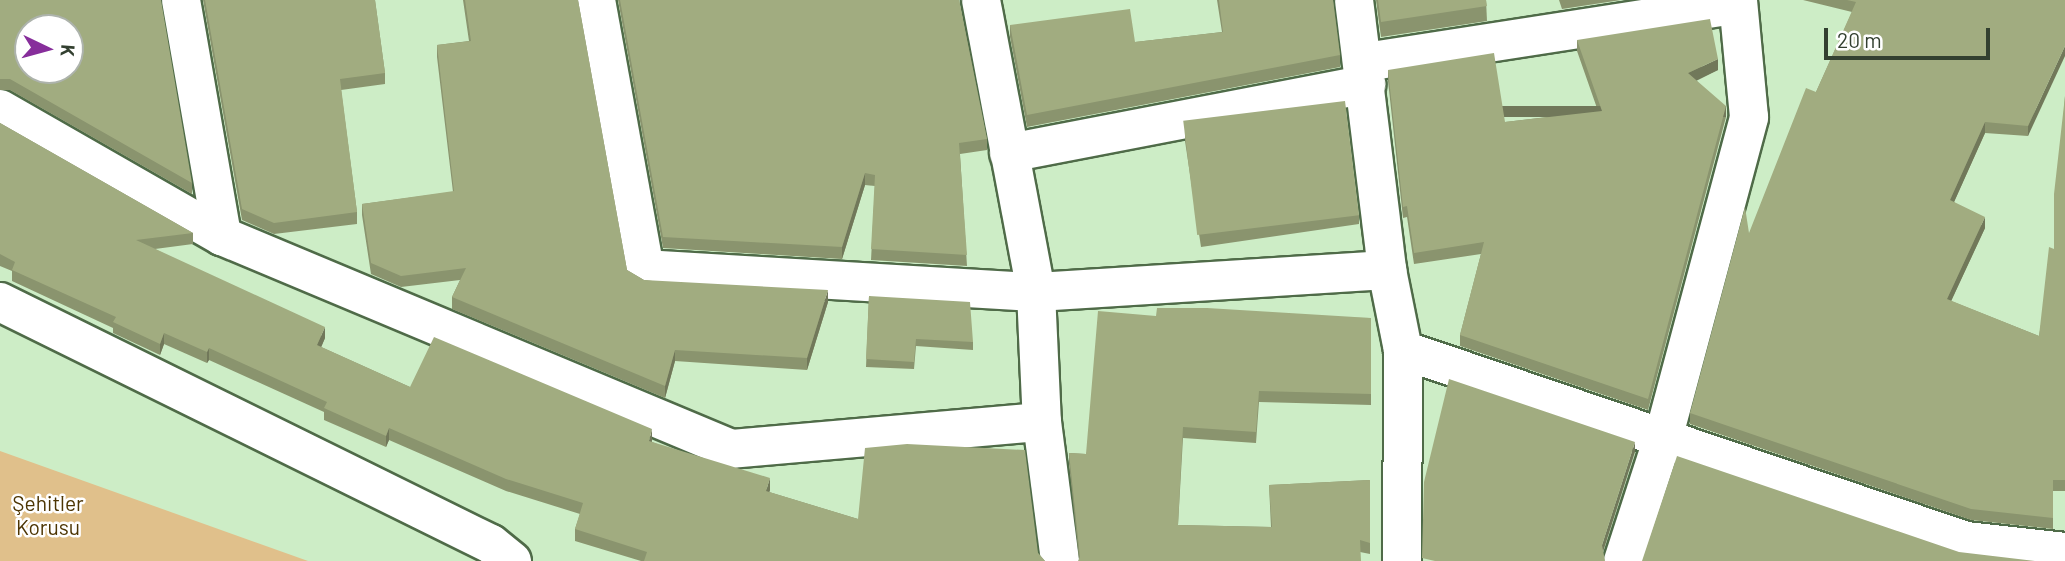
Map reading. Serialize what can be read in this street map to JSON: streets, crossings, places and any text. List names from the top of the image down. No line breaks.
{"parks":["Şehitler Korusu"],"scale_bar":"20 m","north":"right"}
